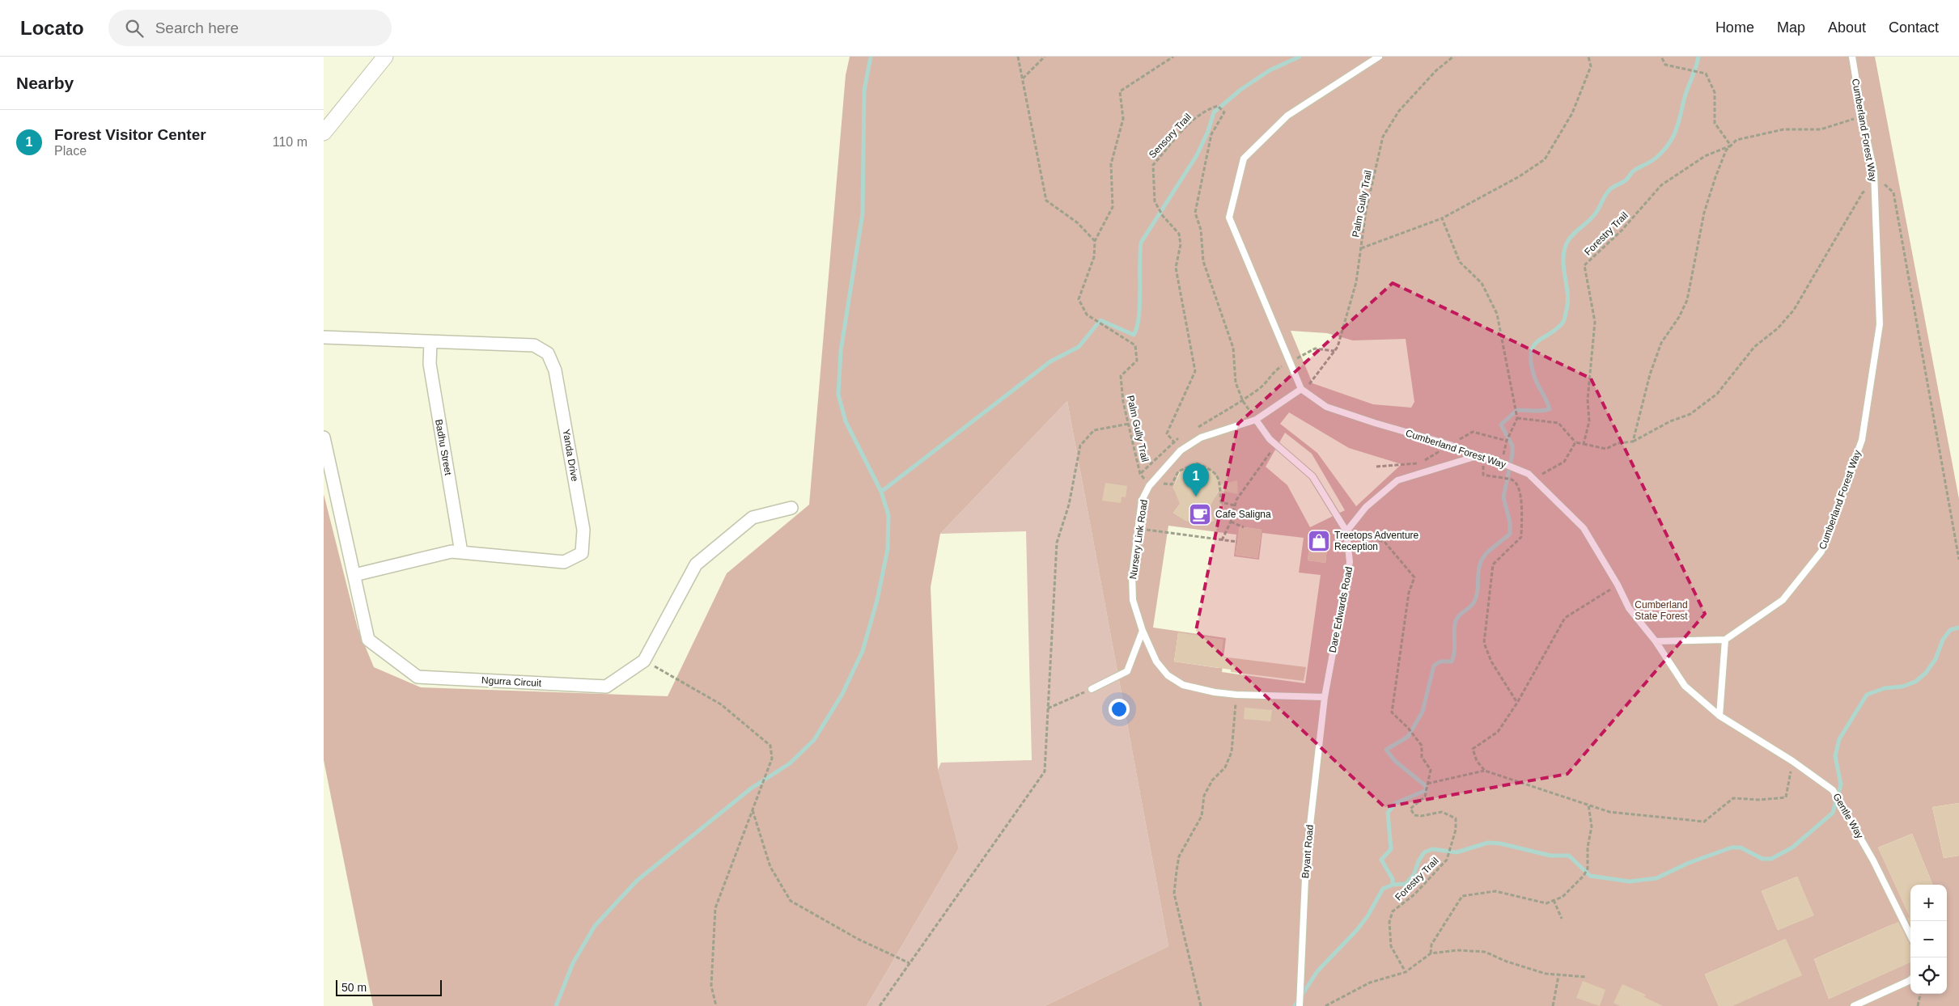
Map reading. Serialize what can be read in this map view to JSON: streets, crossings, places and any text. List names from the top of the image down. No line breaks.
{"streets":{"street":["Badhu Street","Yanda Drive","Ngurra Circuit"],"lane":["Cumberland Forest Way","Nursery Link Road","Dare Edwards Road","Gentle Way","Bryant Road"],"path":["Sensory Trail","Palm Gully Trail","Forestry Trail"]},"crossings":[["Cumberland Forest Way","Palm Gully Trail"],["Cumberland Forest Way","Nursery Link Road"],["Cumberland Forest Way","Gentle Way"],["Sensory Trail","Nursery Link Road"],["Palm Gully Trail","Nursery Link Road"],["Forestry Trail","Dare Edwards Road"],["Badhu Street","Yanda Drive"],["Yanda Drive","Ngurra Circuit"],["Nursery Link Road","Dare Edwards Road"],["Nursery Link Road","Bryant Road"],["Dare Edwards Road","Bryant Road"]],"parks":["Cumberland State Forest"],"places":{"cafe":["Cafe Saligna"],"shop":["Treetops Adventure Reception"]},"scale_bar":"50 m","page":{"header":"Locato","search":"Search here","nav":["Home","Map","About","Contact"],"heading":"Nearby","list":[{"mark":"1","name":"Forest Visitor Center","note":"Place","value":"110 m"}],"pins":"1","map_buttons":["+","−"],"scale":"50 m"}}
